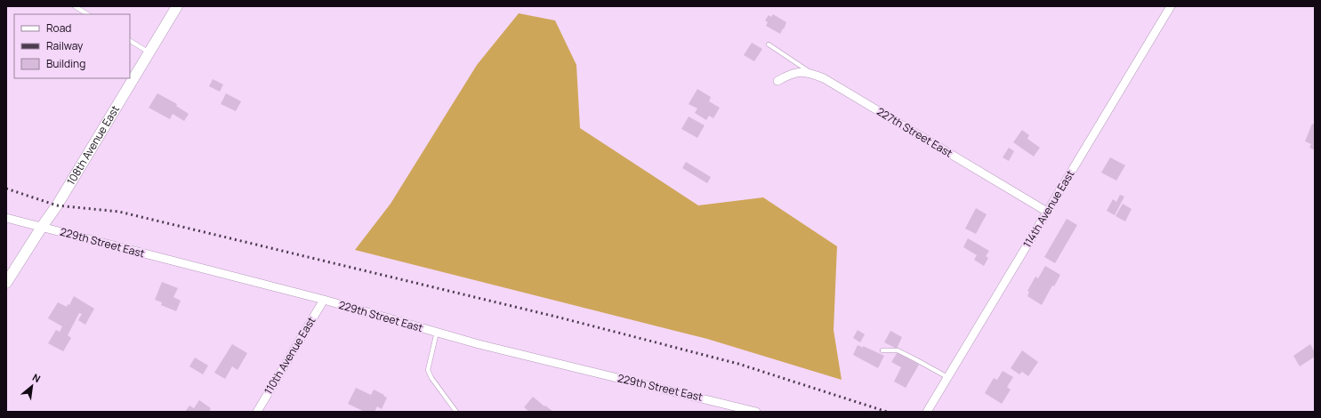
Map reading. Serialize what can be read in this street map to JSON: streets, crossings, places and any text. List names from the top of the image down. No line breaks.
{"streets":{"street":["227th Street East","108th Avenue East","114th Avenue East","229th Street East","110th Avenue East"]},"crossings":[["227th Street East","114th Avenue East"],["108th Avenue East","229th Street East"],["229th Street East","110th Avenue East"]],"legend":["Road","Railway","Building"],"north":"top right"}
